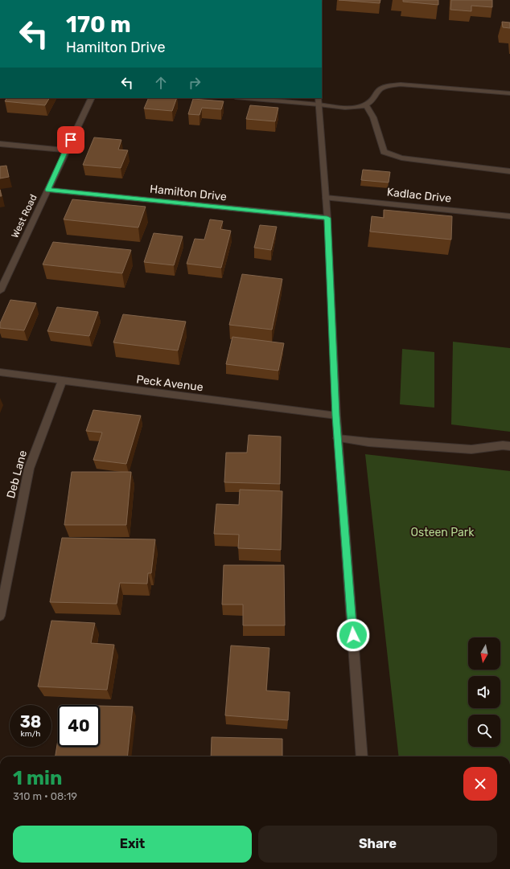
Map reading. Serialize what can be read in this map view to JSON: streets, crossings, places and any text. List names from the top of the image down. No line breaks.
{"streets":{"street":["Hamilton Drive","Kadlac Drive","West Road","Peck Avenue","Deb Lane"]},"crossings":[["Hamilton Drive","West Road"],["Peck Avenue","Deb Lane"]],"parks":["Osteen Park"],"north":"bottom","page":{"turn":["170 m","Hamilton Drive"],"speed":"38 km/h","limit":"40","heading":["1 min","310 m · 08:19"],"buttons":["Exit","Share"]}}
